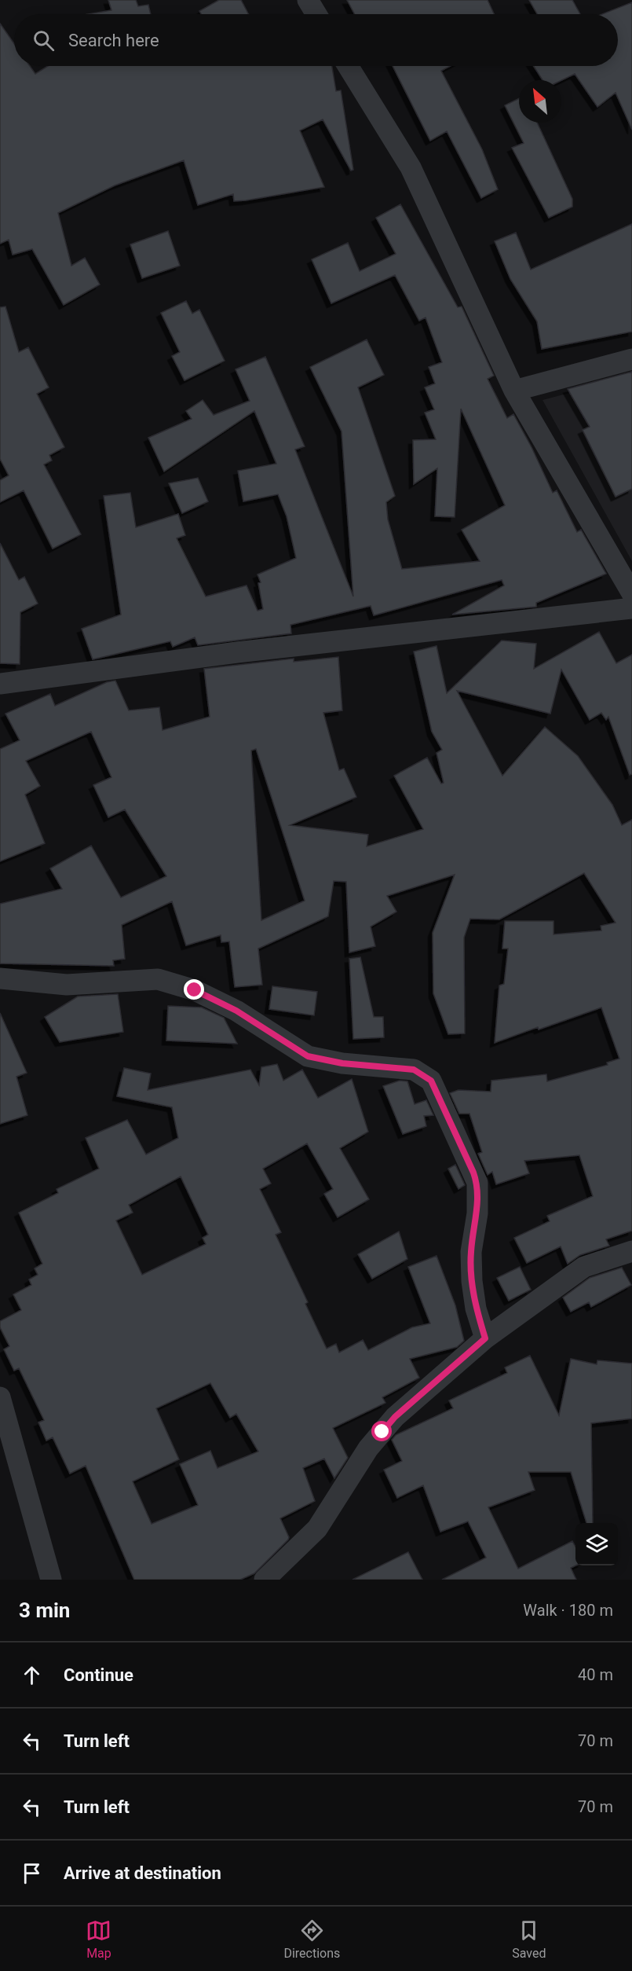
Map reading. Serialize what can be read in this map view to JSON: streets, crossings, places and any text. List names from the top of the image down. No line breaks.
{"north":"top left","page":{"search":"Search here","heading":["3 min","Walk · 180 m"],"list":[["Continue","40 m"],["Turn left","70 m"],["Turn left","70 m"],"Arrive at destination"],"nav":["Map","Directions","Saved"]}}
